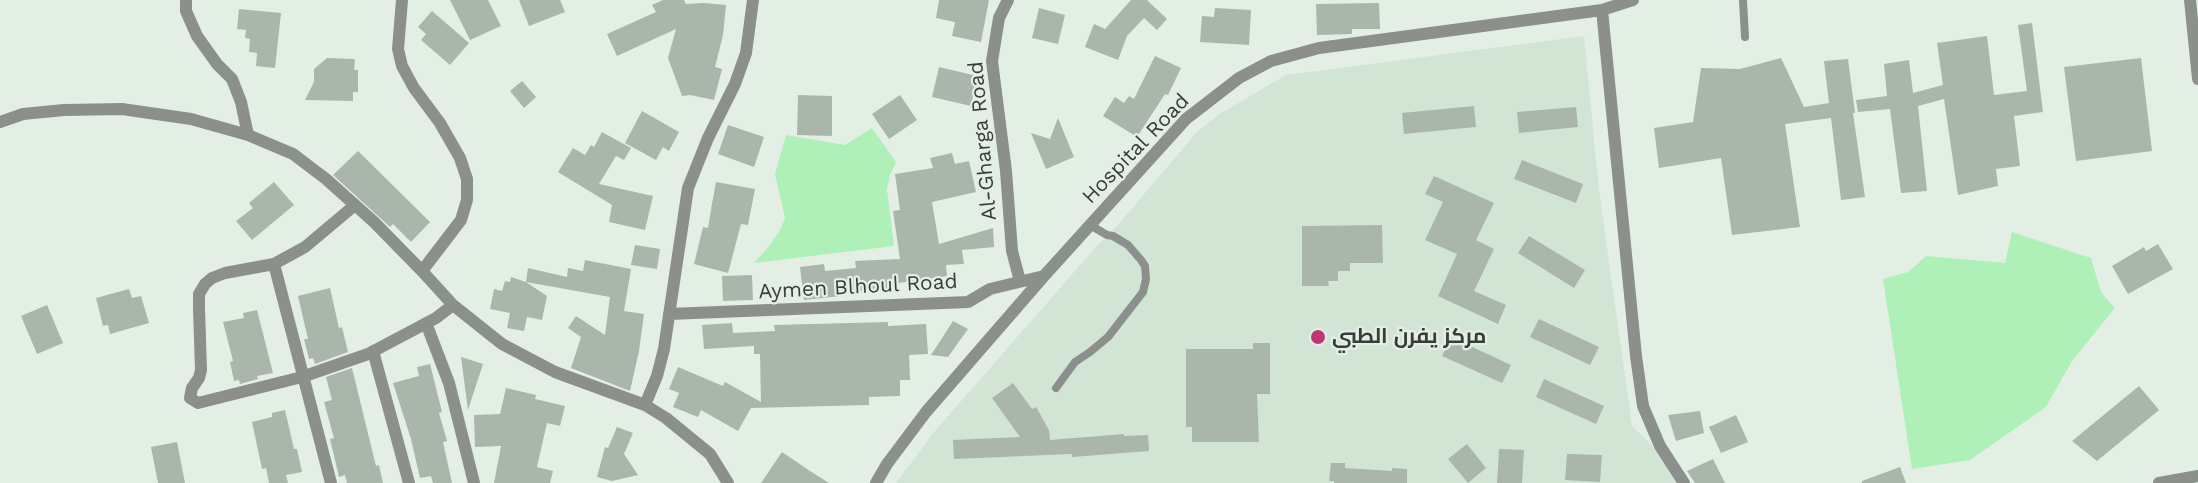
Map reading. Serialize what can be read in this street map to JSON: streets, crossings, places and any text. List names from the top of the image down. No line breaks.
{"streets":{"street":["Al-Gharga Road","Hospital Road","Aymen Blhoul Road"]},"crossings":[["Al-Gharga Road","Aymen Blhoul Road"],["Hospital Road","Aymen Blhoul Road"]],"places":["مركز يفرن الطبي"]}
